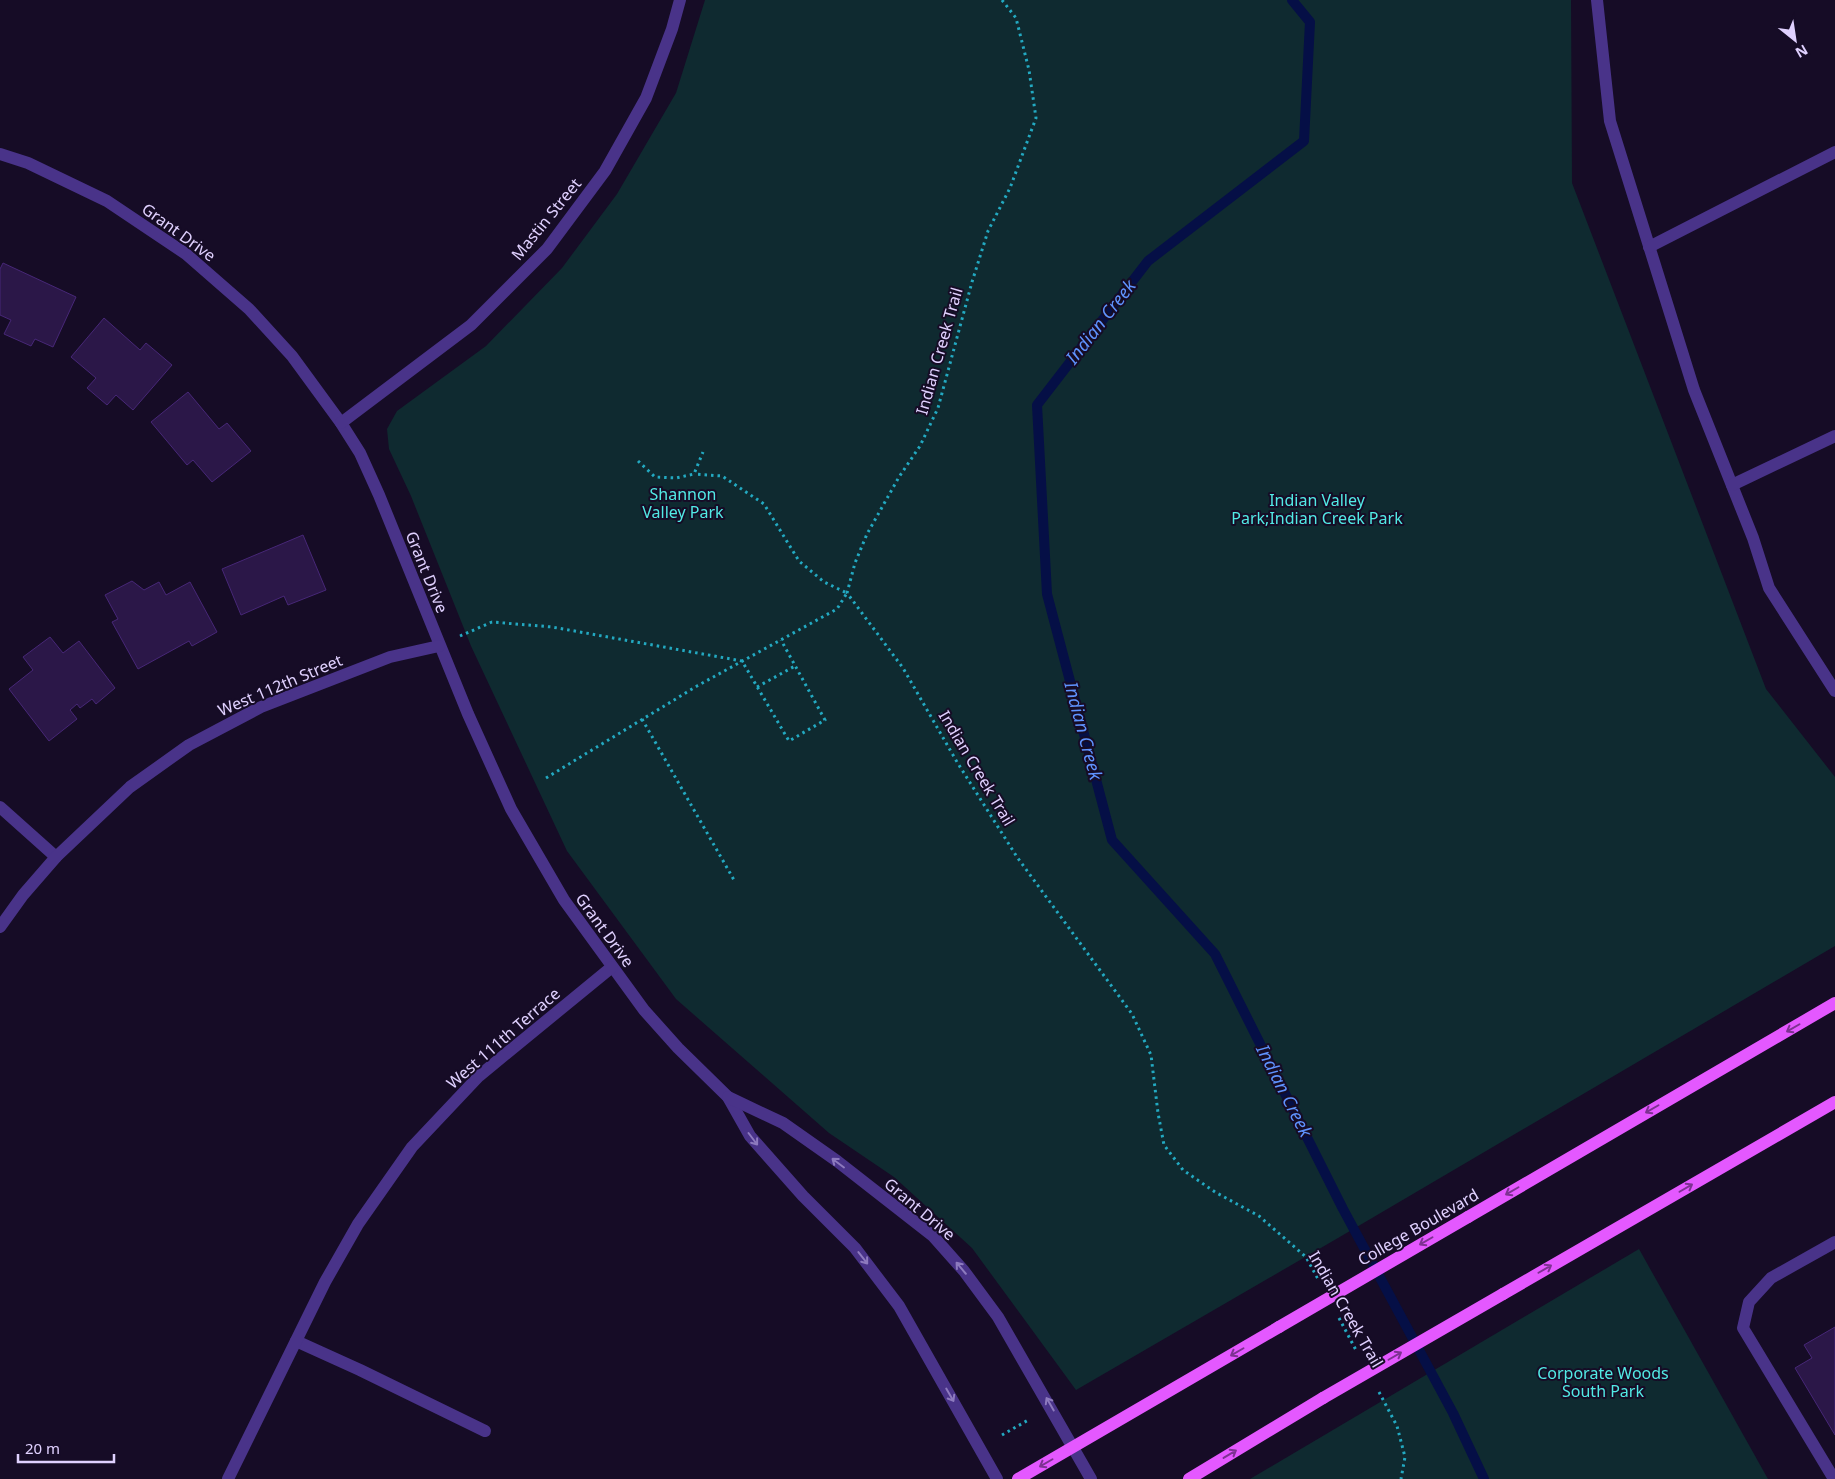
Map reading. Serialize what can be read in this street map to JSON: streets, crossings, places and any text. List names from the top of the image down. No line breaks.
{"streets":{"main road":["College Boulevard"],"street":["Mastin Street","Grant Drive","West 112th Street","West 111th Terrace"],"path":["Indian Creek Trail"]},"crossings":[["Mastin Street","Grant Drive"],["Grant Drive","West 112th Street"],["Grant Drive","West 111th Terrace"],["Grant Drive","College Boulevard"]],"water":["Indian Creek"],"parks":["Shannon Valley Park","Indian Valley Park;Indian Creek Park","Corporate Woods South Park"],"scale_bar":"20 m","north":"bottom right"}
